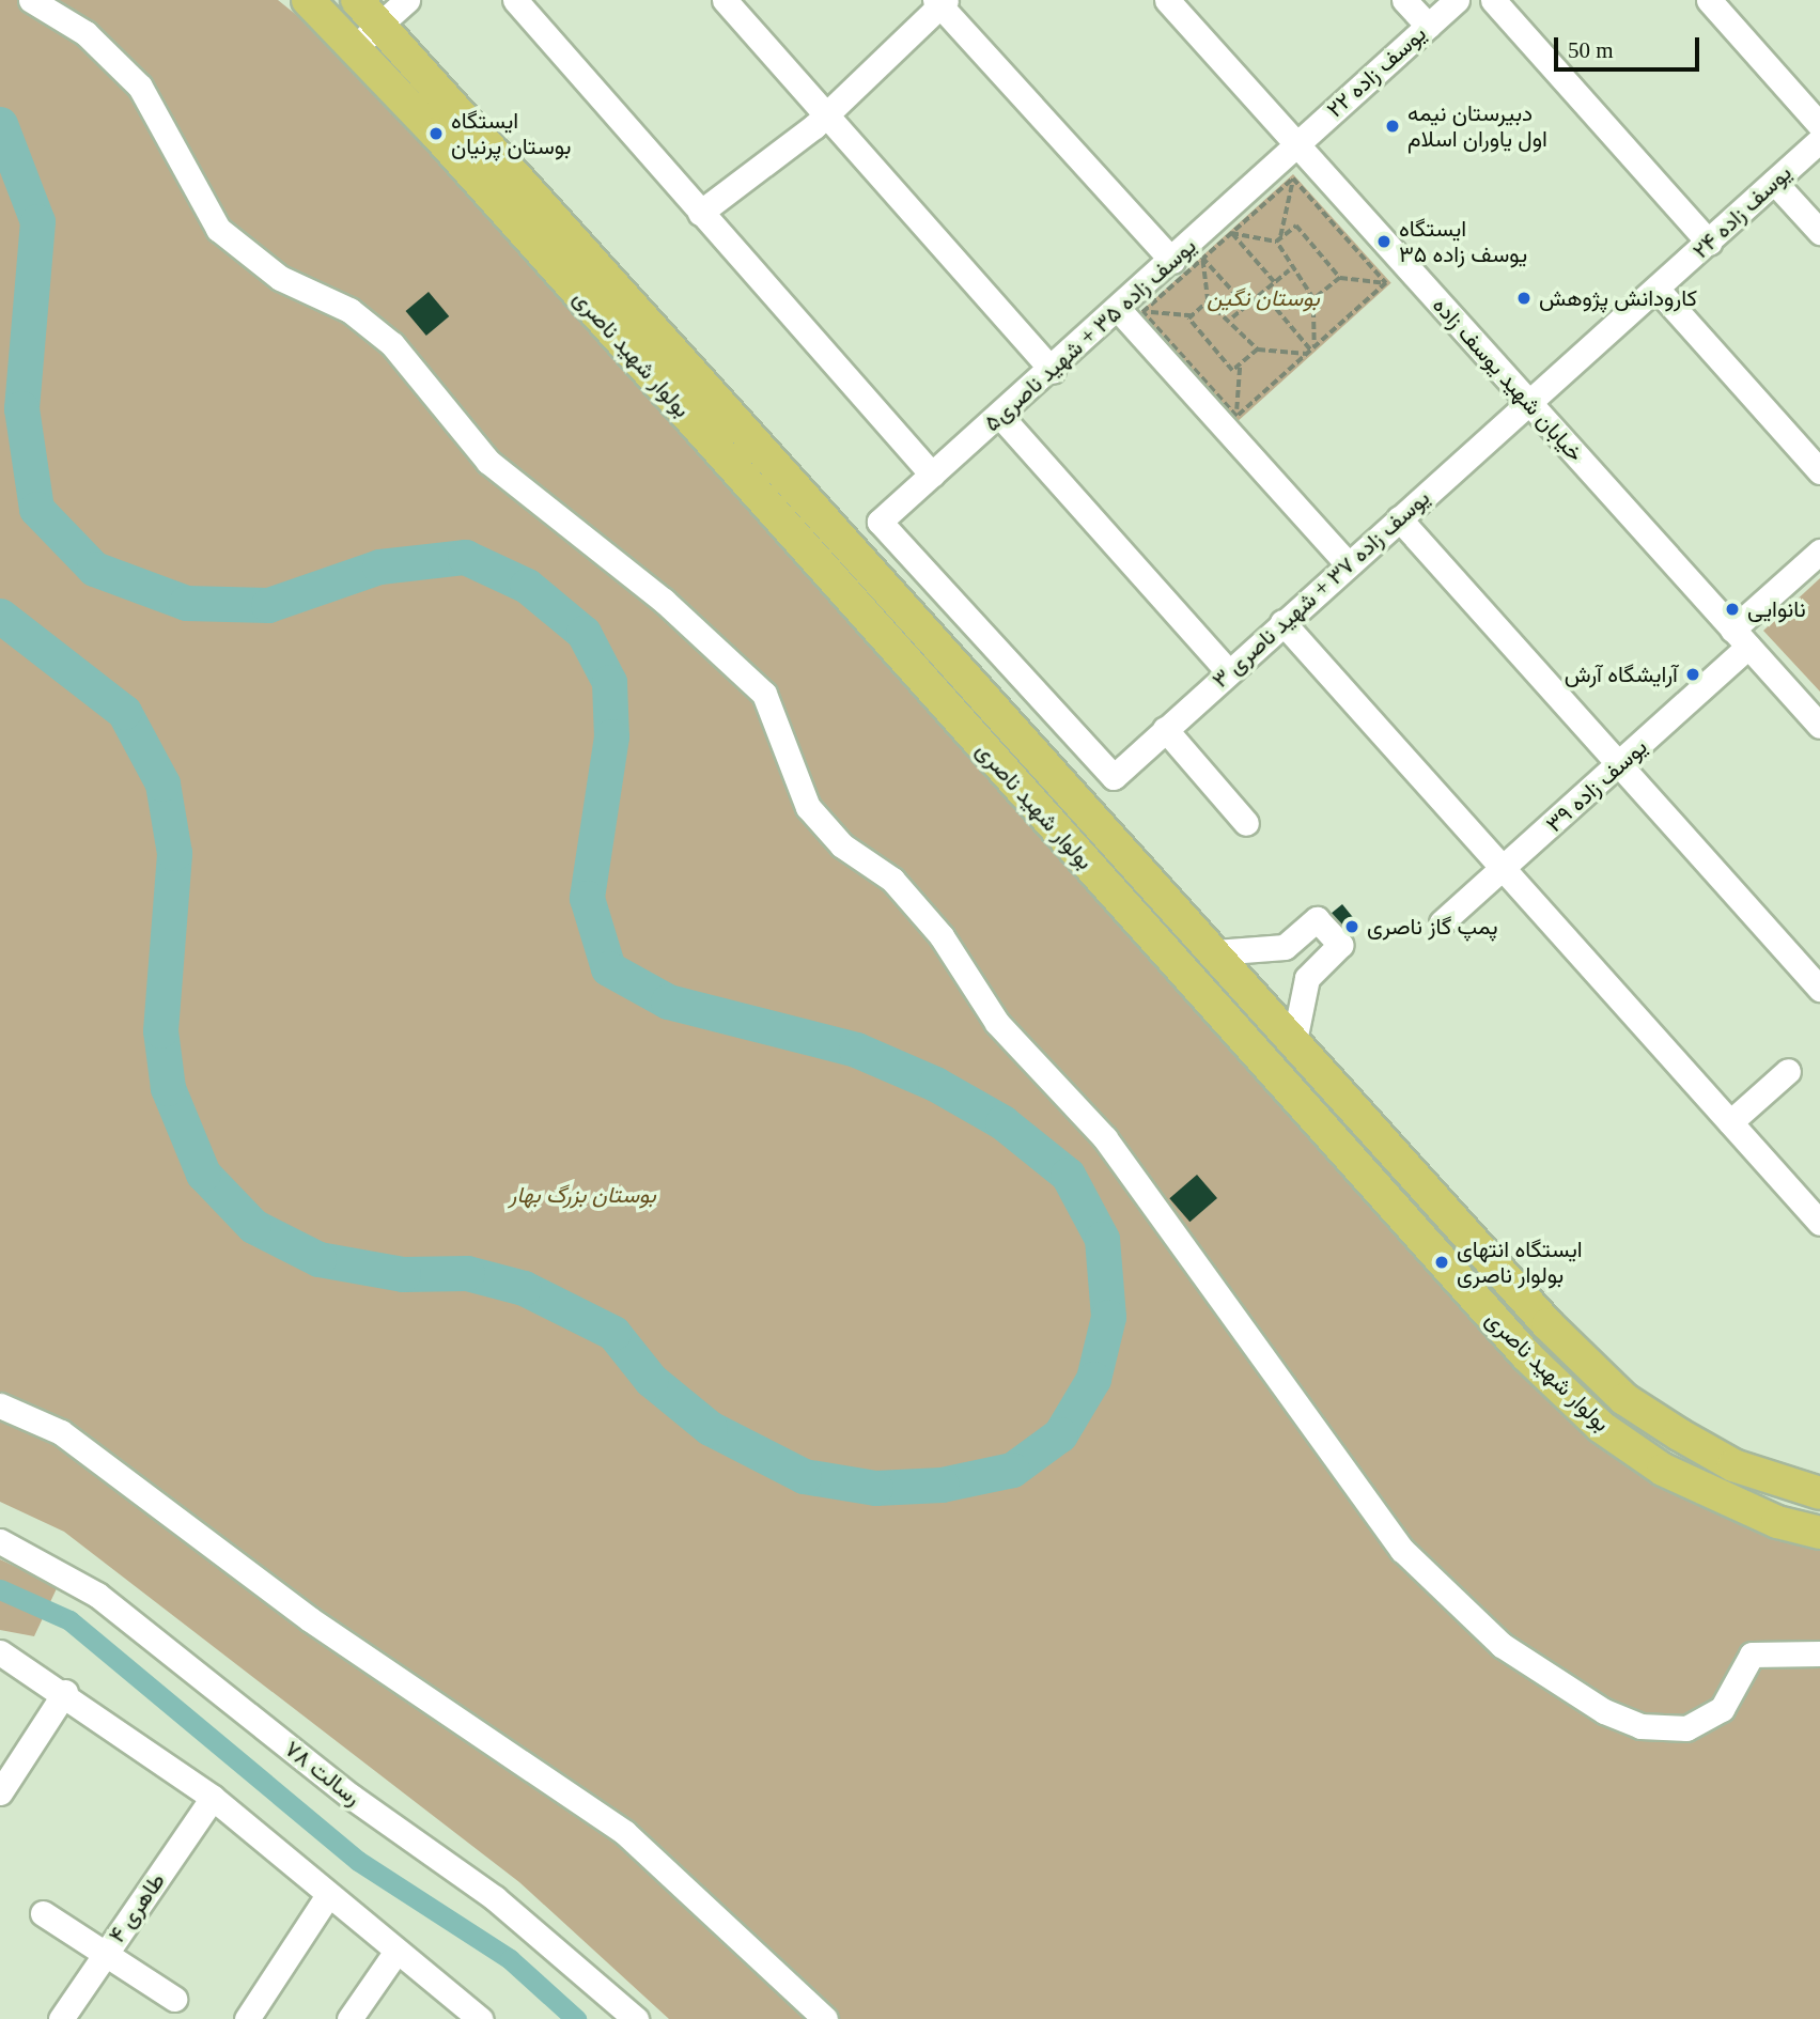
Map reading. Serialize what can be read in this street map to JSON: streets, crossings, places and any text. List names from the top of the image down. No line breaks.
{"streets":{"main road":["بولوار شهید ناصری"],"street":["یوسف زاده ۲۲","یوسف زاده ۲۴","یوسف زاده ۳۵ + شهید ناصری۵","خیابان شهید یوسف زاده","یوسف زاده ۳۷ + شهید ناصری ۳","یوسف زاده ۳۹","رسالت ۷۸","طاهری ۴"]},"crossings":[["یوسف زاده ۲۲","یوسف زاده ۳۵ + شهید ناصری۵"],["یوسف زاده ۲۲","خیابان شهید یوسف زاده"],["یوسف زاده ۲۴","خیابان شهید یوسف زاده"],["یوسف زاده ۲۴","یوسف زاده ۳۷ + شهید ناصری ۳"],["یوسف زاده ۳۵ + شهید ناصری۵","خیابان شهید یوسف زاده"],["یوسف زاده ۳۵ + شهید ناصری۵","یوسف زاده ۳۷ + شهید ناصری ۳"],["خیابان شهید یوسف زاده","یوسف زاده ۳۷ + شهید ناصری ۳"],["خیابان شهید یوسف زاده","یوسف زاده ۳۹"]],"parks":["بوستان نگین","بوستان بزرگ بهار"],"places":["دبیرستان نیمه اول یاوران اسلام","ایستگاه بوستان پرنیان","ایستگاه یوسف زاده ۳۵","کارودانش پژوهش","نانوایی","آرایشگاه آرش","پمپ گاز ناصری","ایستگاه انتهای بولوار ناصری"],"scale_bar":"50 m"}
